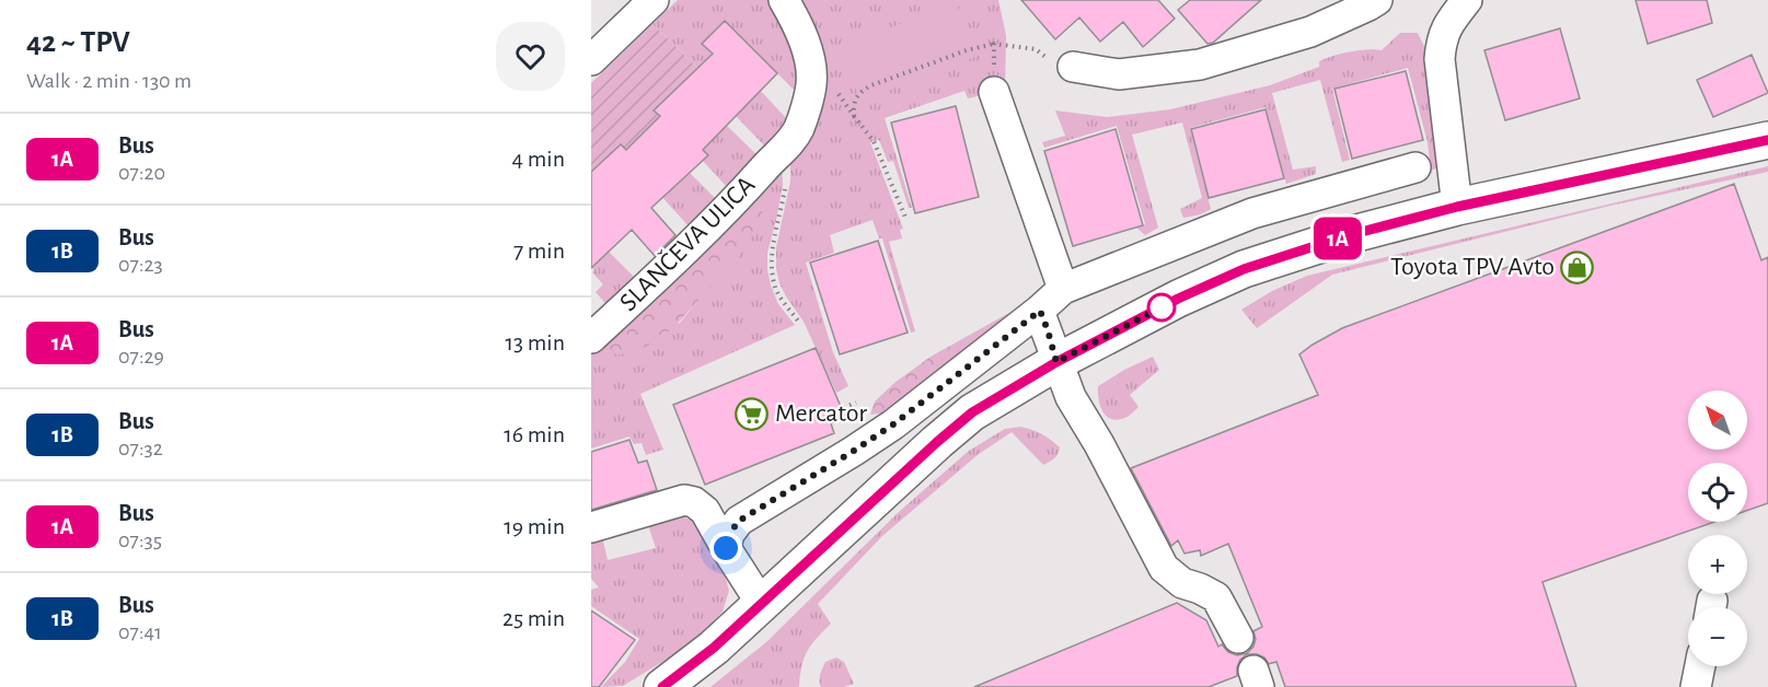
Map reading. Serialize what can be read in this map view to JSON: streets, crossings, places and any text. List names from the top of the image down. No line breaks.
{"streets":{"street":["SLANČEVA ULICA"]},"places":{"shop":["Toyota TPV Avto"],"supermarket":["Mercator"]},"lines":["bus line 1A"],"north":"top left","page":{"heading":["42 ~ TPV","Walk · 2 min · 130 m"],"on_map":"1A","list":[{"mark":"1A","name":"Bus","note":"07:20","value":"4 min"},{"mark":"1B","name":"Bus","note":"07:23","value":"7 min"},{"mark":"1A","name":"Bus","note":"07:29","value":"13 min"},{"mark":"1B","name":"Bus","note":"07:32","value":"16 min"},{"mark":"1A","name":"Bus","note":"07:35","value":"19 min"},{"mark":"1B","name":"Bus","note":"07:41","value":"25 min"}],"map_buttons":["+","−"]}}
